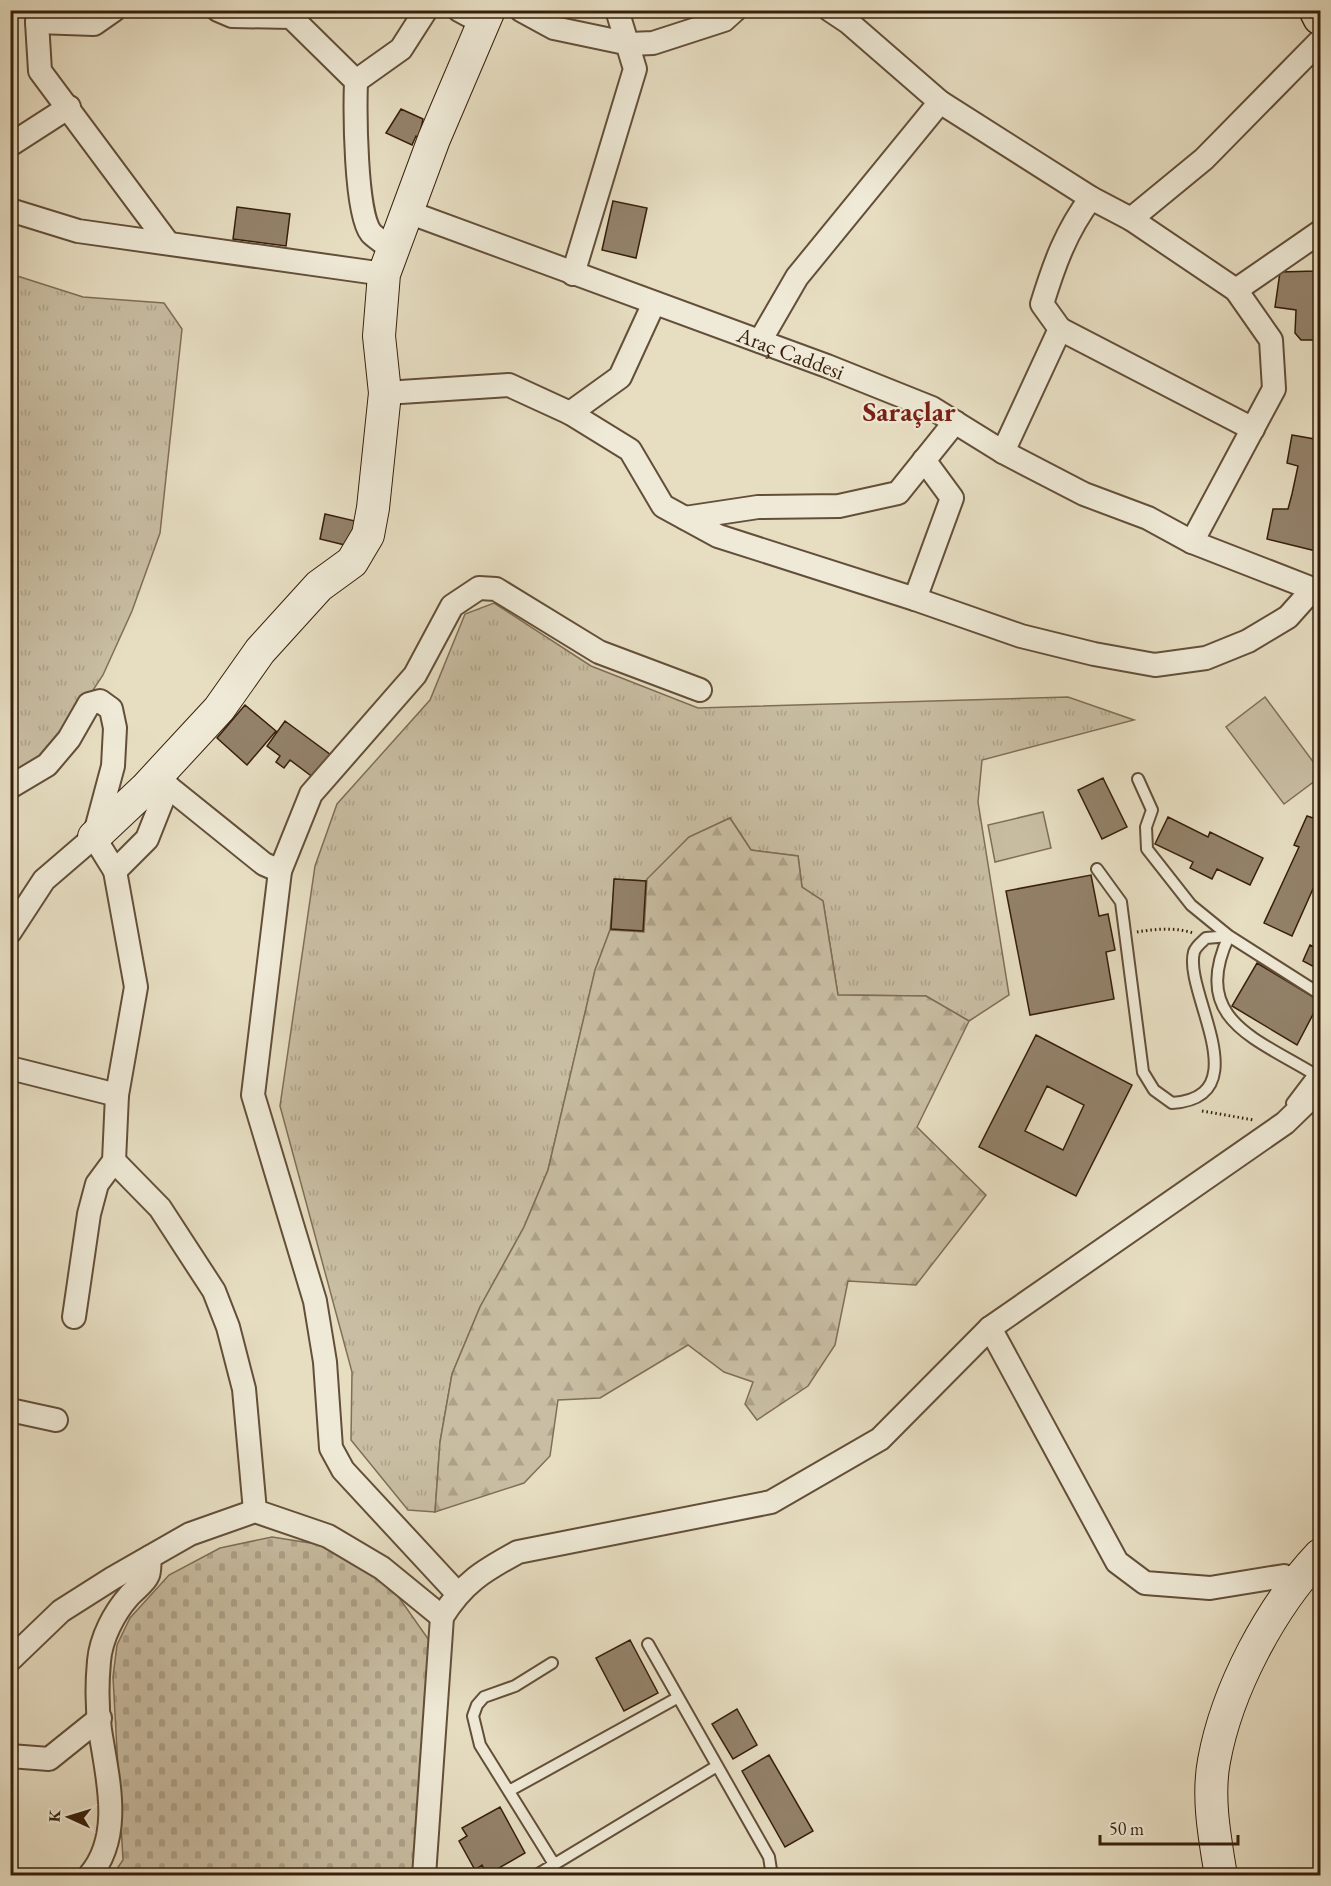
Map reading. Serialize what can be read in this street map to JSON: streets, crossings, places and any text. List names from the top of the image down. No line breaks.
{"streets":{"street":["Araç Caddesi"]},"districts":["Saraçlar"],"scale_bar":"50 m","north":"left"}
